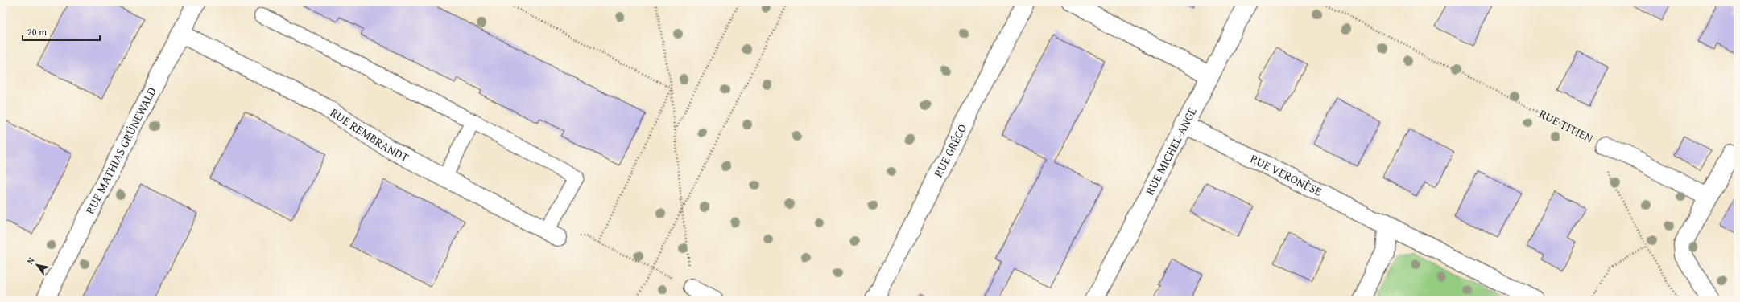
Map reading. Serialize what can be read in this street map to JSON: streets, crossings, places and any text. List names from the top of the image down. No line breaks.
{"streets":{"street":["RUE TITIEN","RUE REMBRANDT","RUE MATHIAS GRÜNEWALD","RUE GRÉCO","RUE MICHEL-ANGE","RUE VÉRONÈSE"]},"crossings":[["RUE REMBRANDT","RUE MATHIAS GRÜNEWALD"],["RUE MICHEL-ANGE","RUE VÉRONÈSE"]],"scale_bar":"20 m","north":"top left"}
